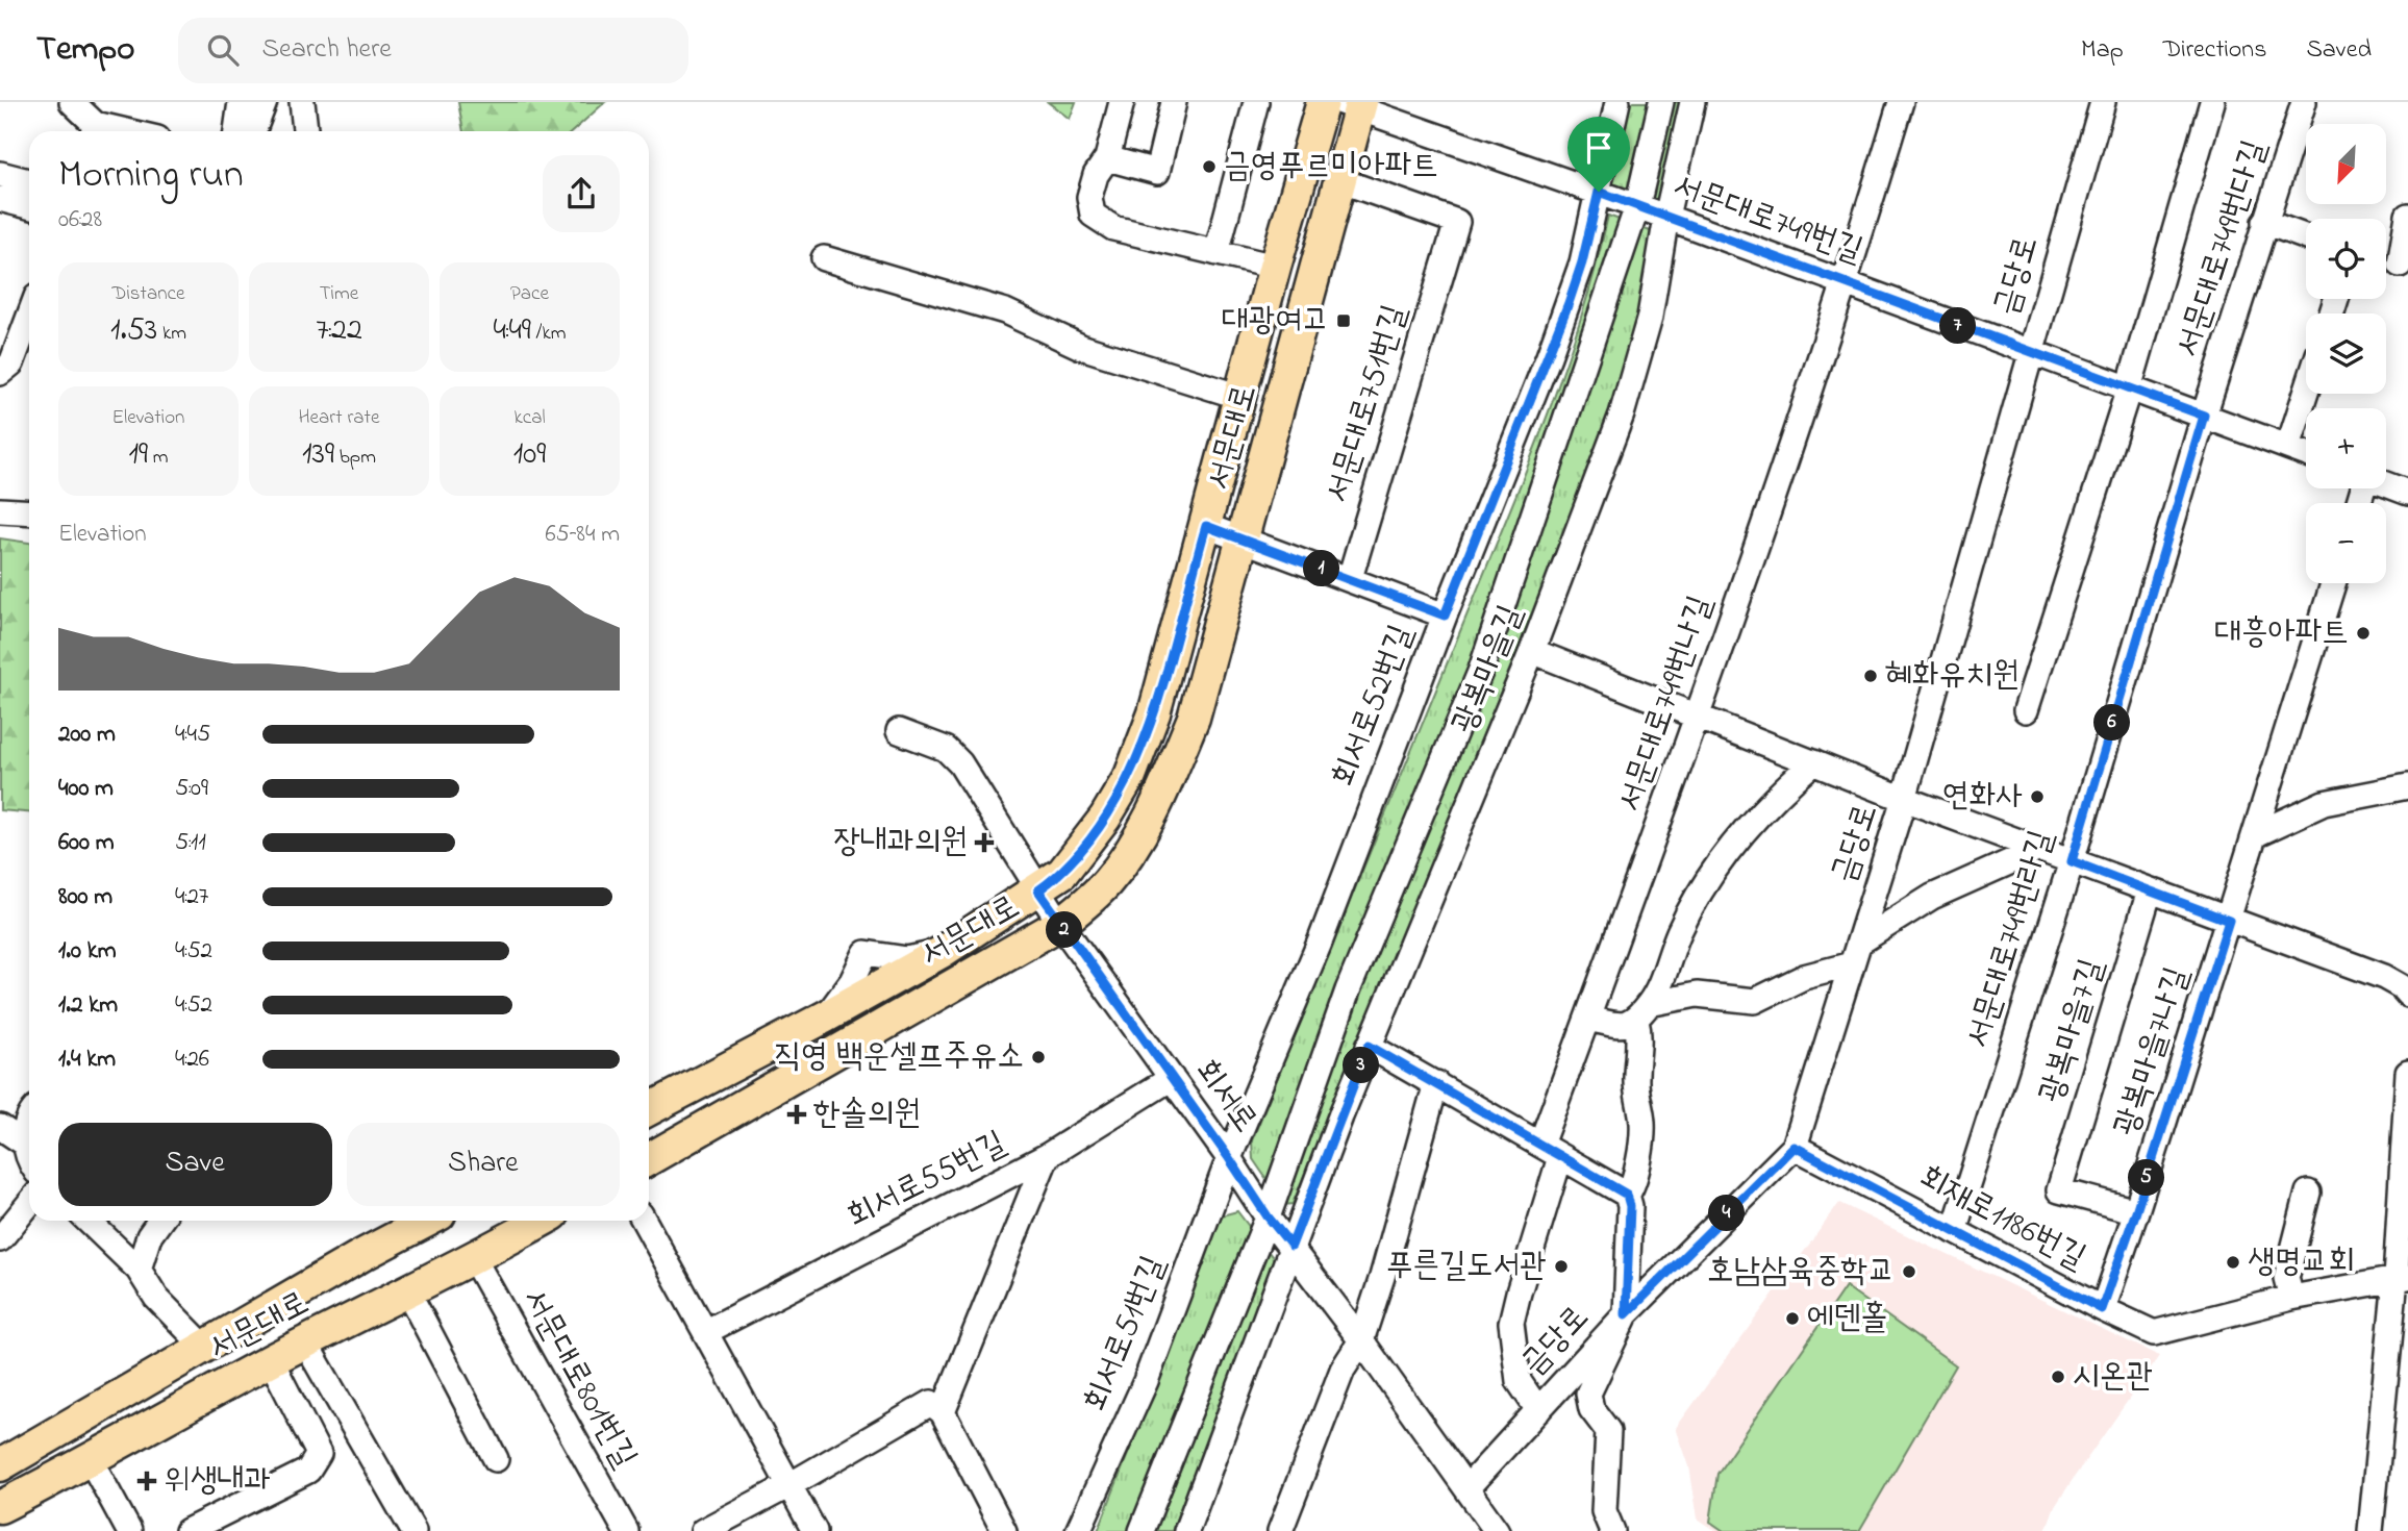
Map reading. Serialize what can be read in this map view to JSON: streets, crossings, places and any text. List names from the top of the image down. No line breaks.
{"streets":{"main road":["서문대로"],"street":["서문대로749번길","서문대로749번다길","금당로","서문대로751번길","광복마을길","서문대로749번나길","회서로52번길","서문대로749번라길","광복마을7길","광복마을7나길","회서로","회서로55번길","회재로1186번길","회서로51번길","서문대로801번길"]},"crossings":[["서문대로749번길","서문대로749번다길"],["서문대로749번길","금당로"],["서문대로749번길","서문대로"],["서문대로749번길","광복마을길"],["서문대로749번길","서문대로749번나길"],["서문대로749번길","회서로52번길"],["서문대로749번길","서문대로749번라길"],["서문대로749번다길","서문대로749번라길"],["금당로","서문대로749번나길"],["금당로","회서로"],["금당로","회재로1186번길"],["서문대로751번길","서문대로"],["서문대로","회서로"],["서문대로","서문대로801번길"],["광복마을길","회서로"],["회서로52번길","회서로"],["회서로52번길","회서로51번길"],["서문대로749번라길","회재로1186번길"],["광복마을7길","광복마을7나길"],["광복마을7나길","회재로1186번길"],["회서로","회서로55번길"],["회서로","회서로51번길"]],"places":{"other":["금영푸르미아파트","대흥아파트","혜화유치원","연화사","직영 백운셀프주유소","생명교회","푸른길도서관","호남삼육중학교","에덴홀","시온관"],"transit":["대광여고"],"health":["장내과의원","한솔의원","위생내과"]},"north":"bottom left","page":{"header":"Tempo","search":"Search here","nav":["Map","Directions","Saved"],"map_buttons":["+","−"],"heading":["Morning run","06:28"],"stats":[["Distance","1.53 km"],["Time","7:22"],["Pace","4:49 /km"],["Elevation","19 m"],["Heart rate","139 bpm"],["kcal","109"]],"pins":["7","1","6","2","3","5","4"],"chart":["Elevation","65–84 m"],"list":[{"name":"200 m","note":"4:45"},{"name":"400 m","note":"5:09"},{"name":"600 m","note":"5:11"},{"name":"800 m","note":"4:27"},{"name":"1.0 km","note":"4:52"},{"name":"1.2 km","note":"4:52"},{"name":"1.4 km","note":"4:26"}],"buttons":["Save","Share"]}}
